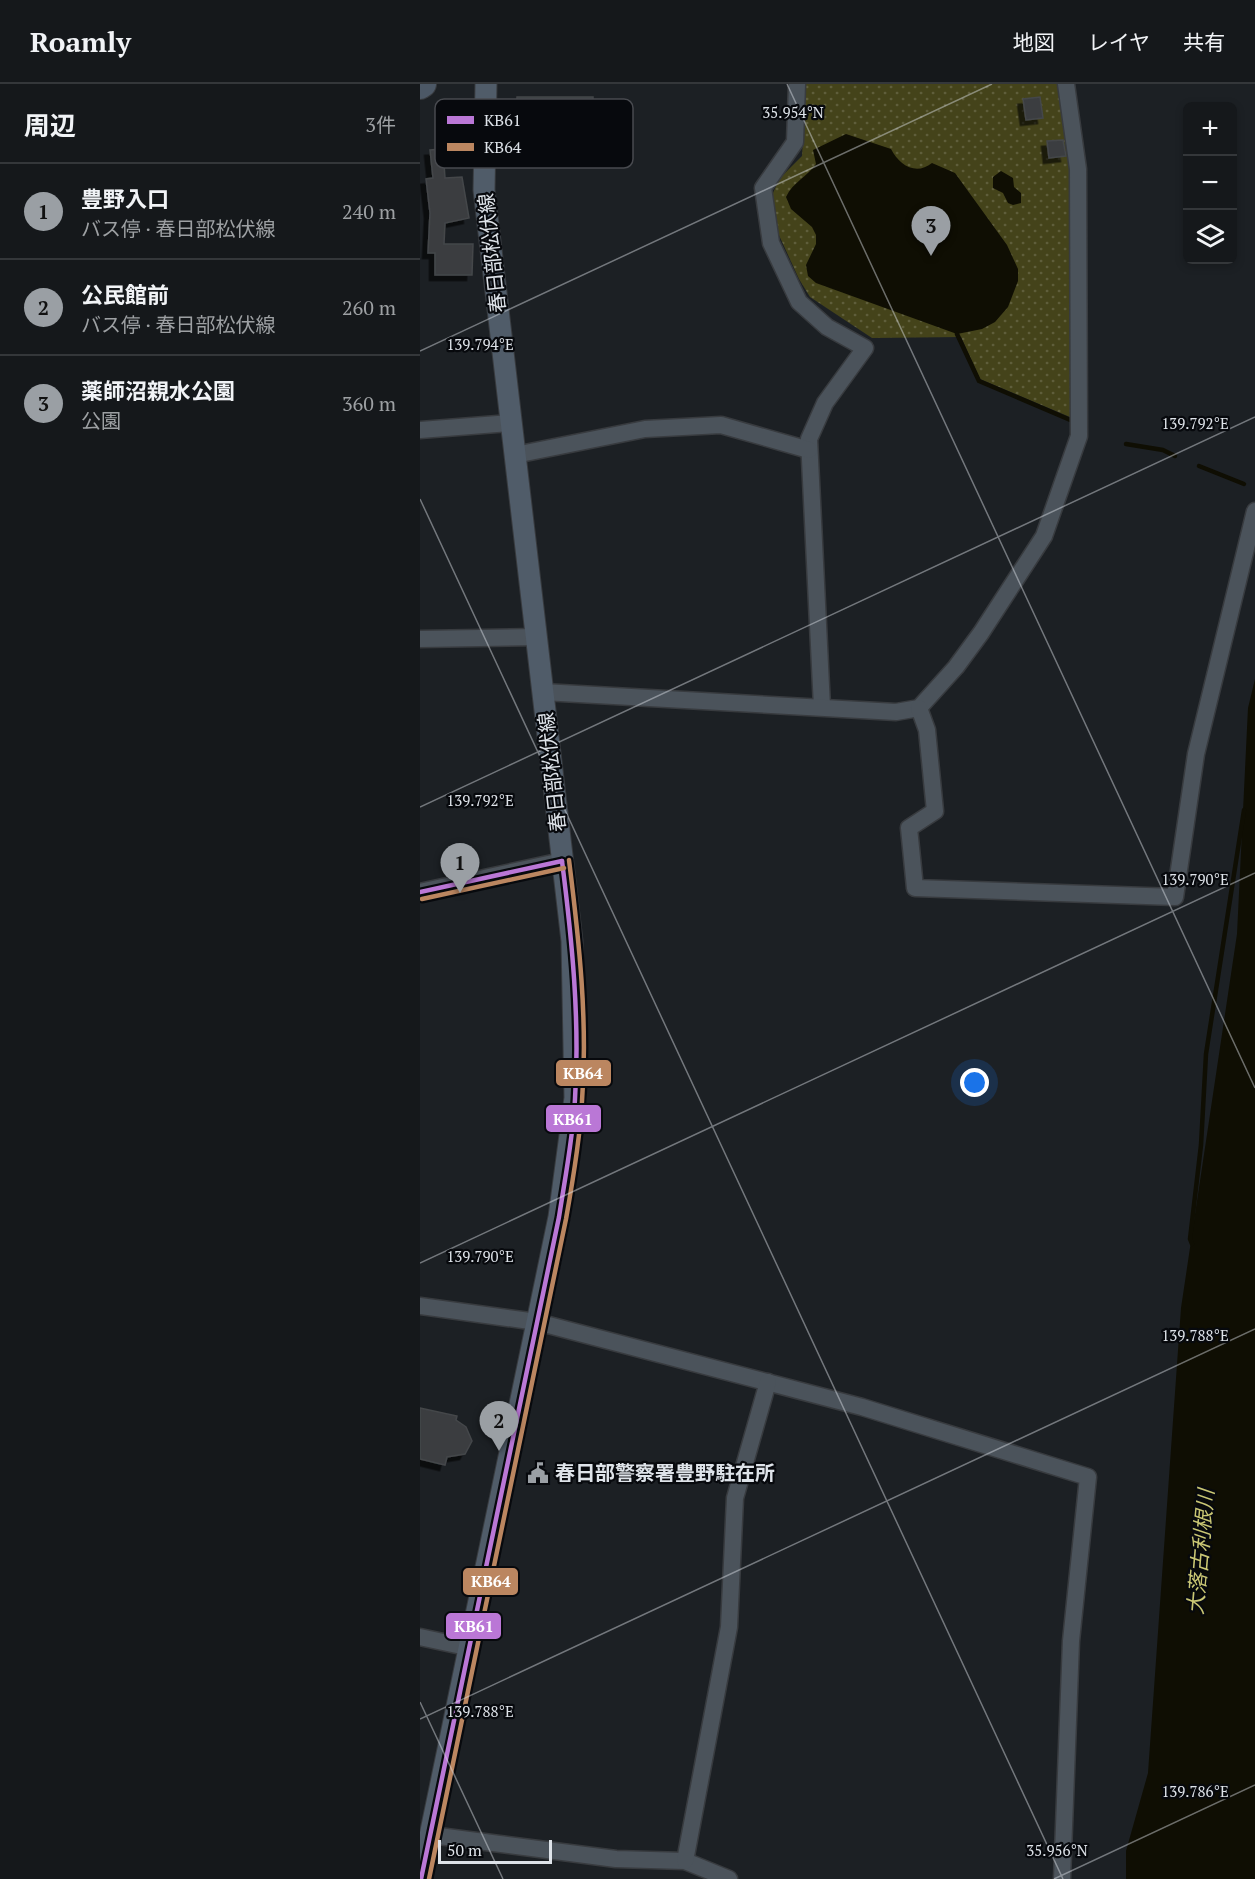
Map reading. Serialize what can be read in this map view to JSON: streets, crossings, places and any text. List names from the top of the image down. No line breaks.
{"streets":{"main road":["春日部松伏線"]},"water":["大落古利根川"],"places":{"public building":["春日部警察署豊野駐在所"]},"lines":["transit line KB64","transit line KB61"],"legend":["KB61","KB64"],"scale_bar":"50 m","page":{"header":"Roamly","nav":["地図","レイヤ","共有"],"heading":["周辺","3件"],"map_buttons":["+","−"],"list":[{"mark":"1","name":"豊野入口","note":"バス停 · 春日部松伏線","value":"240 m"},{"mark":"2","name":"公民館前","note":"バス停 · 春日部松伏線","value":"260 m"},{"mark":"3","name":"薬師沼親水公園","note":"公園","value":"360 m"}],"pins":["3","1","2"],"scale":"50 m"},"coordinates":["35.954°N","139.794°E","139.792°E","139.790°E","139.788°E","139.786°E","35.956°N"]}
